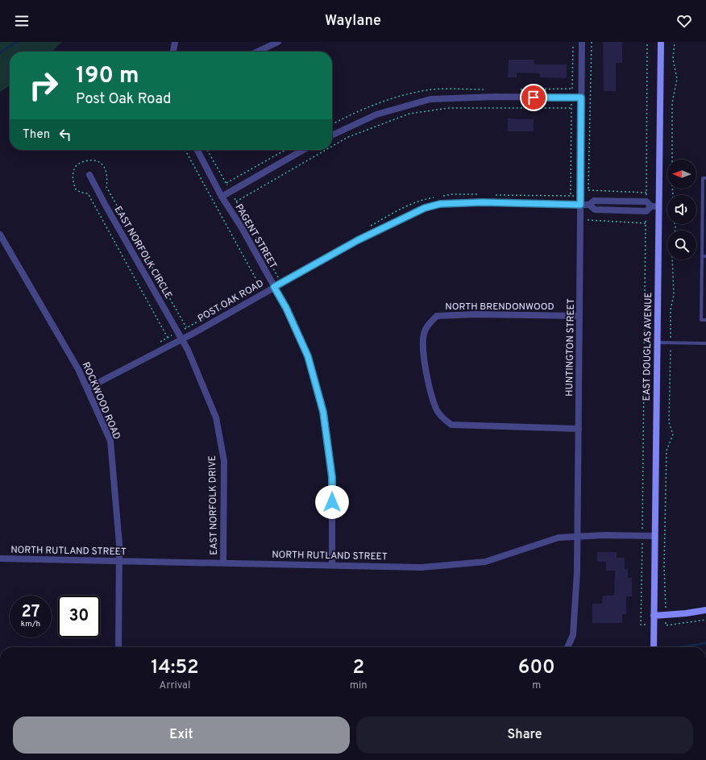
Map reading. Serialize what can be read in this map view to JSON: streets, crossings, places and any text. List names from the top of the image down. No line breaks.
{"streets":{"street":["PAGENT STREET","EAST NORFOLK CIRCLE","POST OAK ROAD","NORTH BRENDONWOOD","EAST DOUGLAS AVENUE","HUNTINGTON STREET","ROCKWOOD ROAD","EAST NORFOLK DRIVE","NORTH RUTLAND STREET"]},"crossings":[["PAGENT STREET","POST OAK ROAD"],["PAGENT STREET","NORTH RUTLAND STREET"],["EAST NORFOLK CIRCLE","POST OAK ROAD"],["EAST NORFOLK CIRCLE","EAST NORFOLK DRIVE"],["POST OAK ROAD","EAST DOUGLAS AVENUE"],["POST OAK ROAD","HUNTINGTON STREET"],["POST OAK ROAD","ROCKWOOD ROAD"],["POST OAK ROAD","EAST NORFOLK DRIVE"],["NORTH BRENDONWOOD","HUNTINGTON STREET"],["EAST DOUGLAS AVENUE","NORTH RUTLAND STREET"],["HUNTINGTON STREET","NORTH RUTLAND STREET"],["ROCKWOOD ROAD","NORTH RUTLAND STREET"],["EAST NORFOLK DRIVE","NORTH RUTLAND STREET"]],"north":"left","page":{"header":"Waylane","turn":["190 m","Post Oak Road"],"then":"Then","speed":"27 km/h","limit":"30","eta":["14:52","Arrival","2","min","600","m"],"buttons":["Exit","Share"]}}
